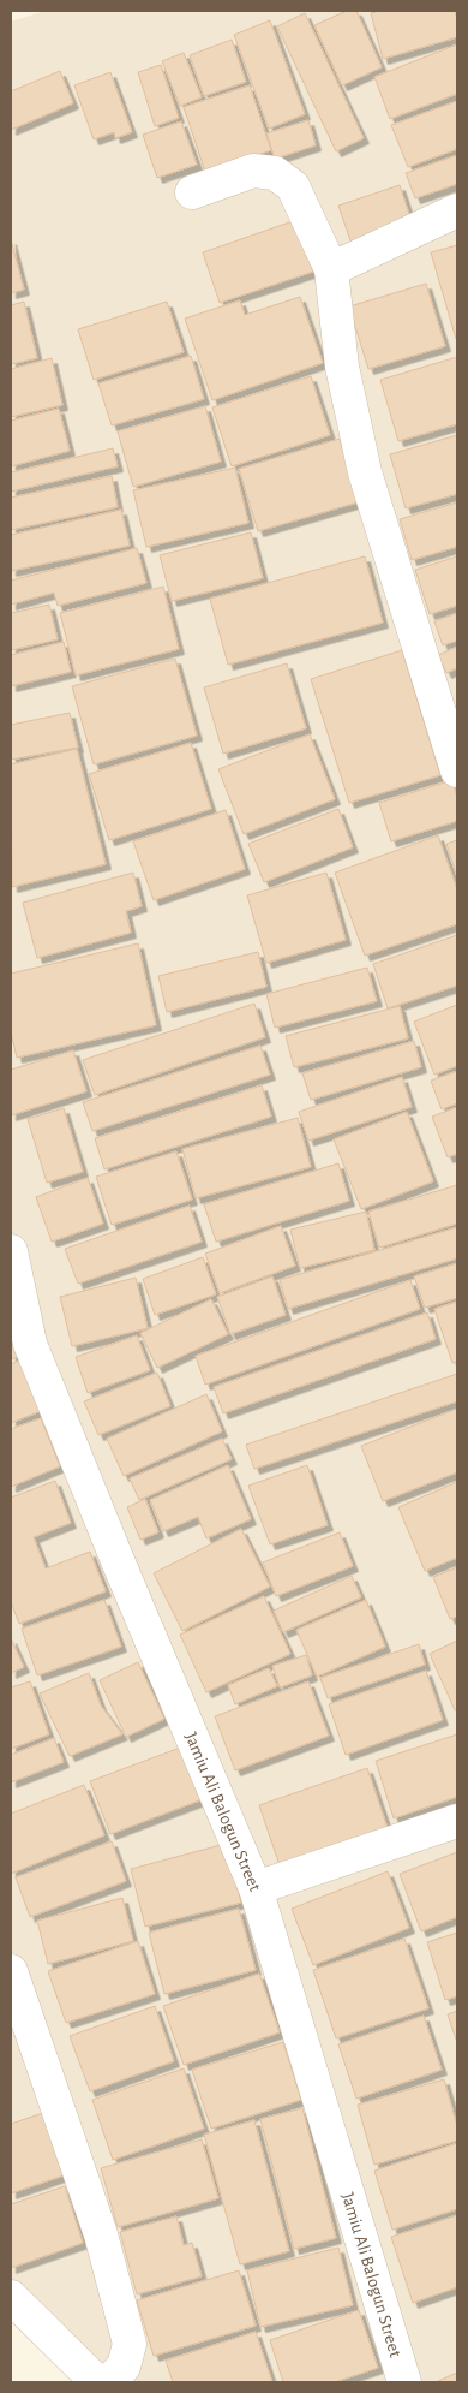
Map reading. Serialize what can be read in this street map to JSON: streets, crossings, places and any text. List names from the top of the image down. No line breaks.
{"streets":{"street":["Jamiu Ali Balogun Street"]}}
